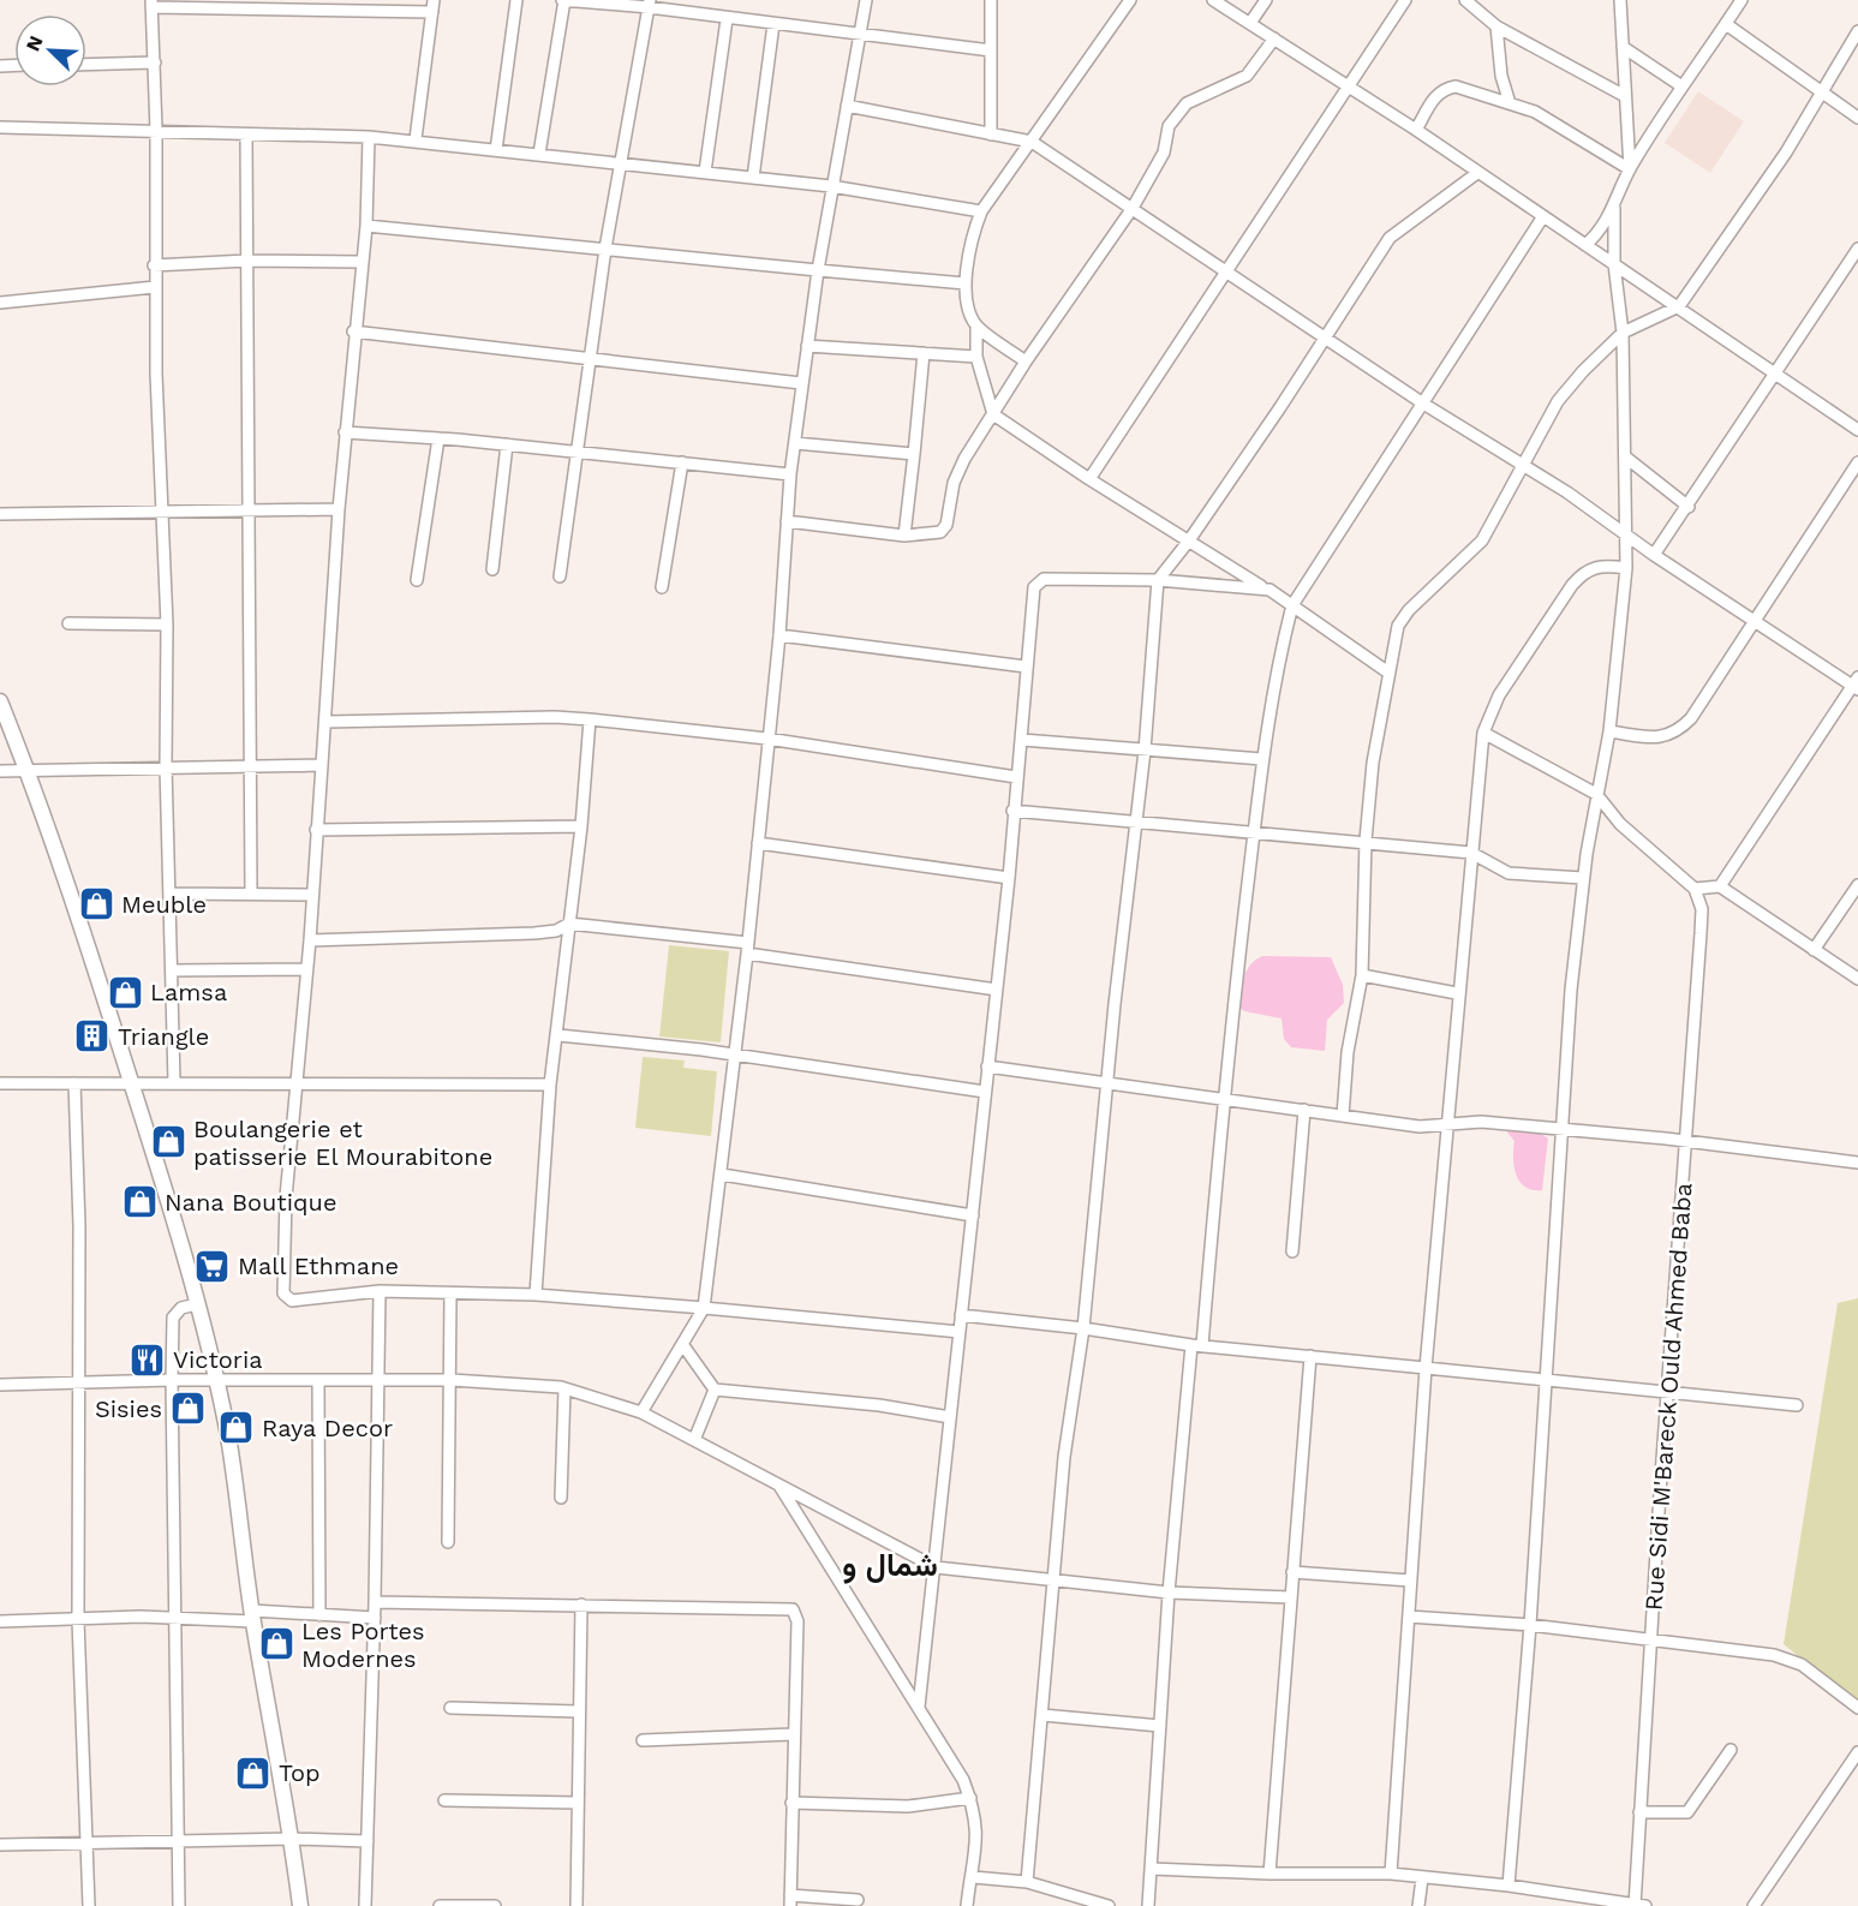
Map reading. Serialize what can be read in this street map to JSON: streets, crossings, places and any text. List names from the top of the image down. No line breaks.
{"streets":{"street":["Rue Sidi M'Bareck Ould Ahmed Baba"]},"districts":["شمال و"],"places":{"shop":["Meuble","Lamsa","Boulangerie et patisserie El Mourabitone","Nana Boutique","Sisies","Raya Decor","Les Portes Modernes","Top"],"building":["Triangle"],"supermarket":["Mall Ethmane"],"restaurant":["Victoria"]},"north":"top left"}
